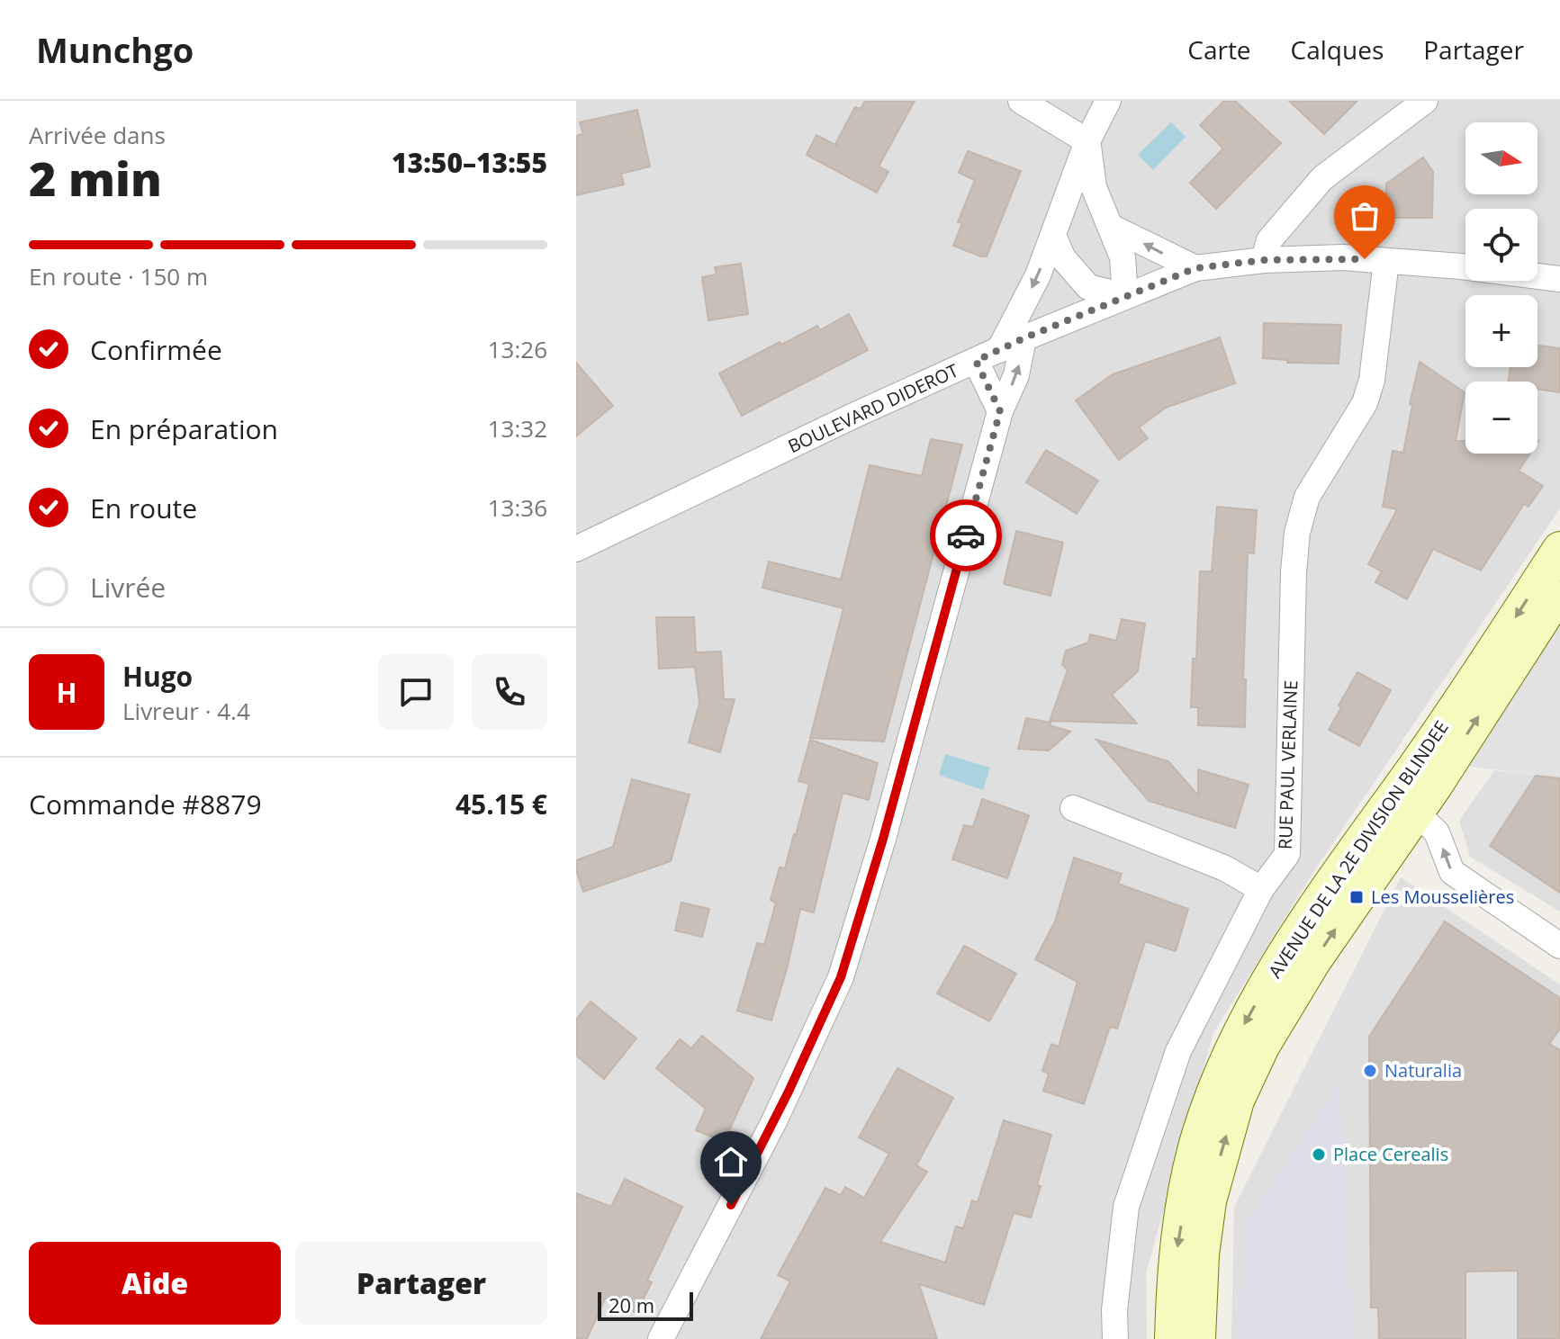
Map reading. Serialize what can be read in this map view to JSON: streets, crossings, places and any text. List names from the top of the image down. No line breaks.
{"streets":{"main road":["AVENUE DE LA 2E DIVISION BLINDEE"],"street":["BOULEVARD DIDEROT","RUE PAUL VERLAINE"]},"crossings":[["BOULEVARD DIDEROT","RUE PAUL VERLAINE"]],"places":{"transit":["Les Mousselières"],"other":["Naturalia","Place Cerealis"]},"scale_bar":"20 m","north":"right","page":{"header":"Munchgo","nav":["Carte","Calques","Partager"],"heading":["2 min","Arrivée dans","13:50–13:55"],"panel":["Hugo","Livreur · 4.4","Commande #8879","45.15 €"],"map_buttons":["+","−"],"bar":"En route · 150 m","list":[["Confirmée","13:26"],["En préparation","13:32"],["En route","13:36"],"Livrée"],"round":"H","buttons":["Aide","Partager"],"scale":"20 m"}}
